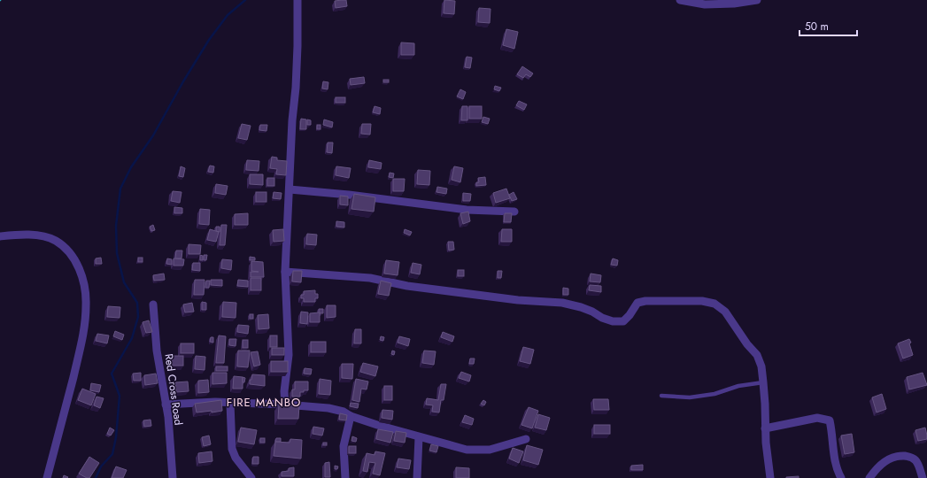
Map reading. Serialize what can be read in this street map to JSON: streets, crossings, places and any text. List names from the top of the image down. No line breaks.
{"streets":{"street":["Red Cross Road"]},"districts":["FIRE MANBO"],"scale_bar":"50 m"}
